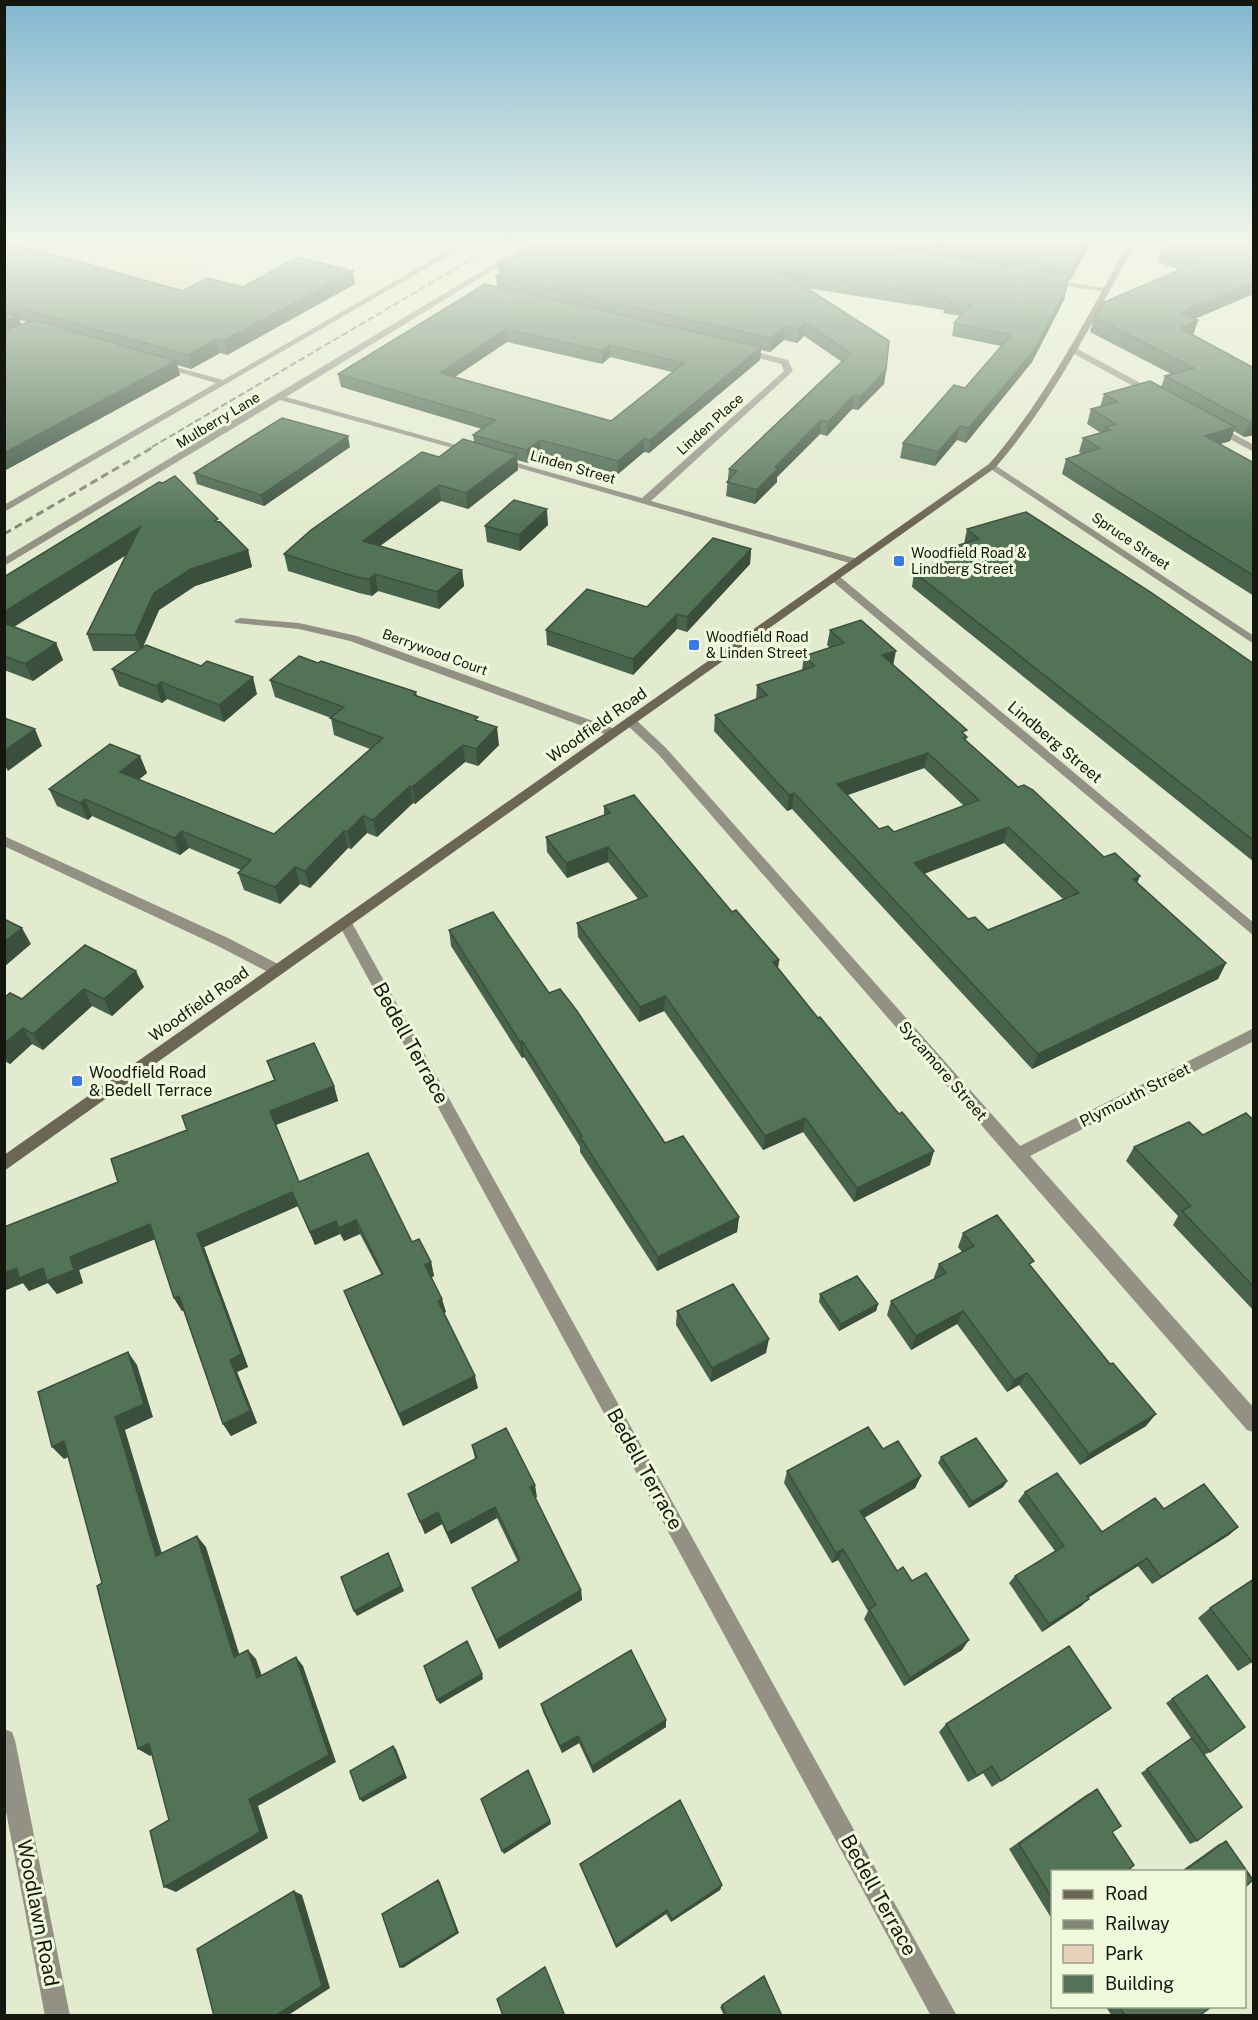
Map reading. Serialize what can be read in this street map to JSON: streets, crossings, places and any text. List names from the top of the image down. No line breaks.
{"streets":{"main road":["Woodfield Road"],"street":["Mulberry Lane","Linden Place","Linden Street","Spruce Street","Berrywood Court","Lindberg Street","Bedell Terrace","Sycamore Street","Plymouth Street","Woodlawn Road"]},"crossings":[["Mulberry Lane","Linden Street"],["Linden Place","Linden Street"],["Linden Street","Woodfield Road"],["Spruce Street","Woodfield Road"],["Berrywood Court","Woodfield Road"],["Woodfield Road","Lindberg Street"],["Woodfield Road","Bedell Terrace"],["Woodfield Road","Sycamore Street"],["Sycamore Street","Plymouth Street"]],"places":{"transit":["Woodfield Road & Lindberg Street","Woodfield Road & Linden Street","Woodfield Road & Bedell Terrace"]},"legend":["Road","Railway","Park","Building"]}
